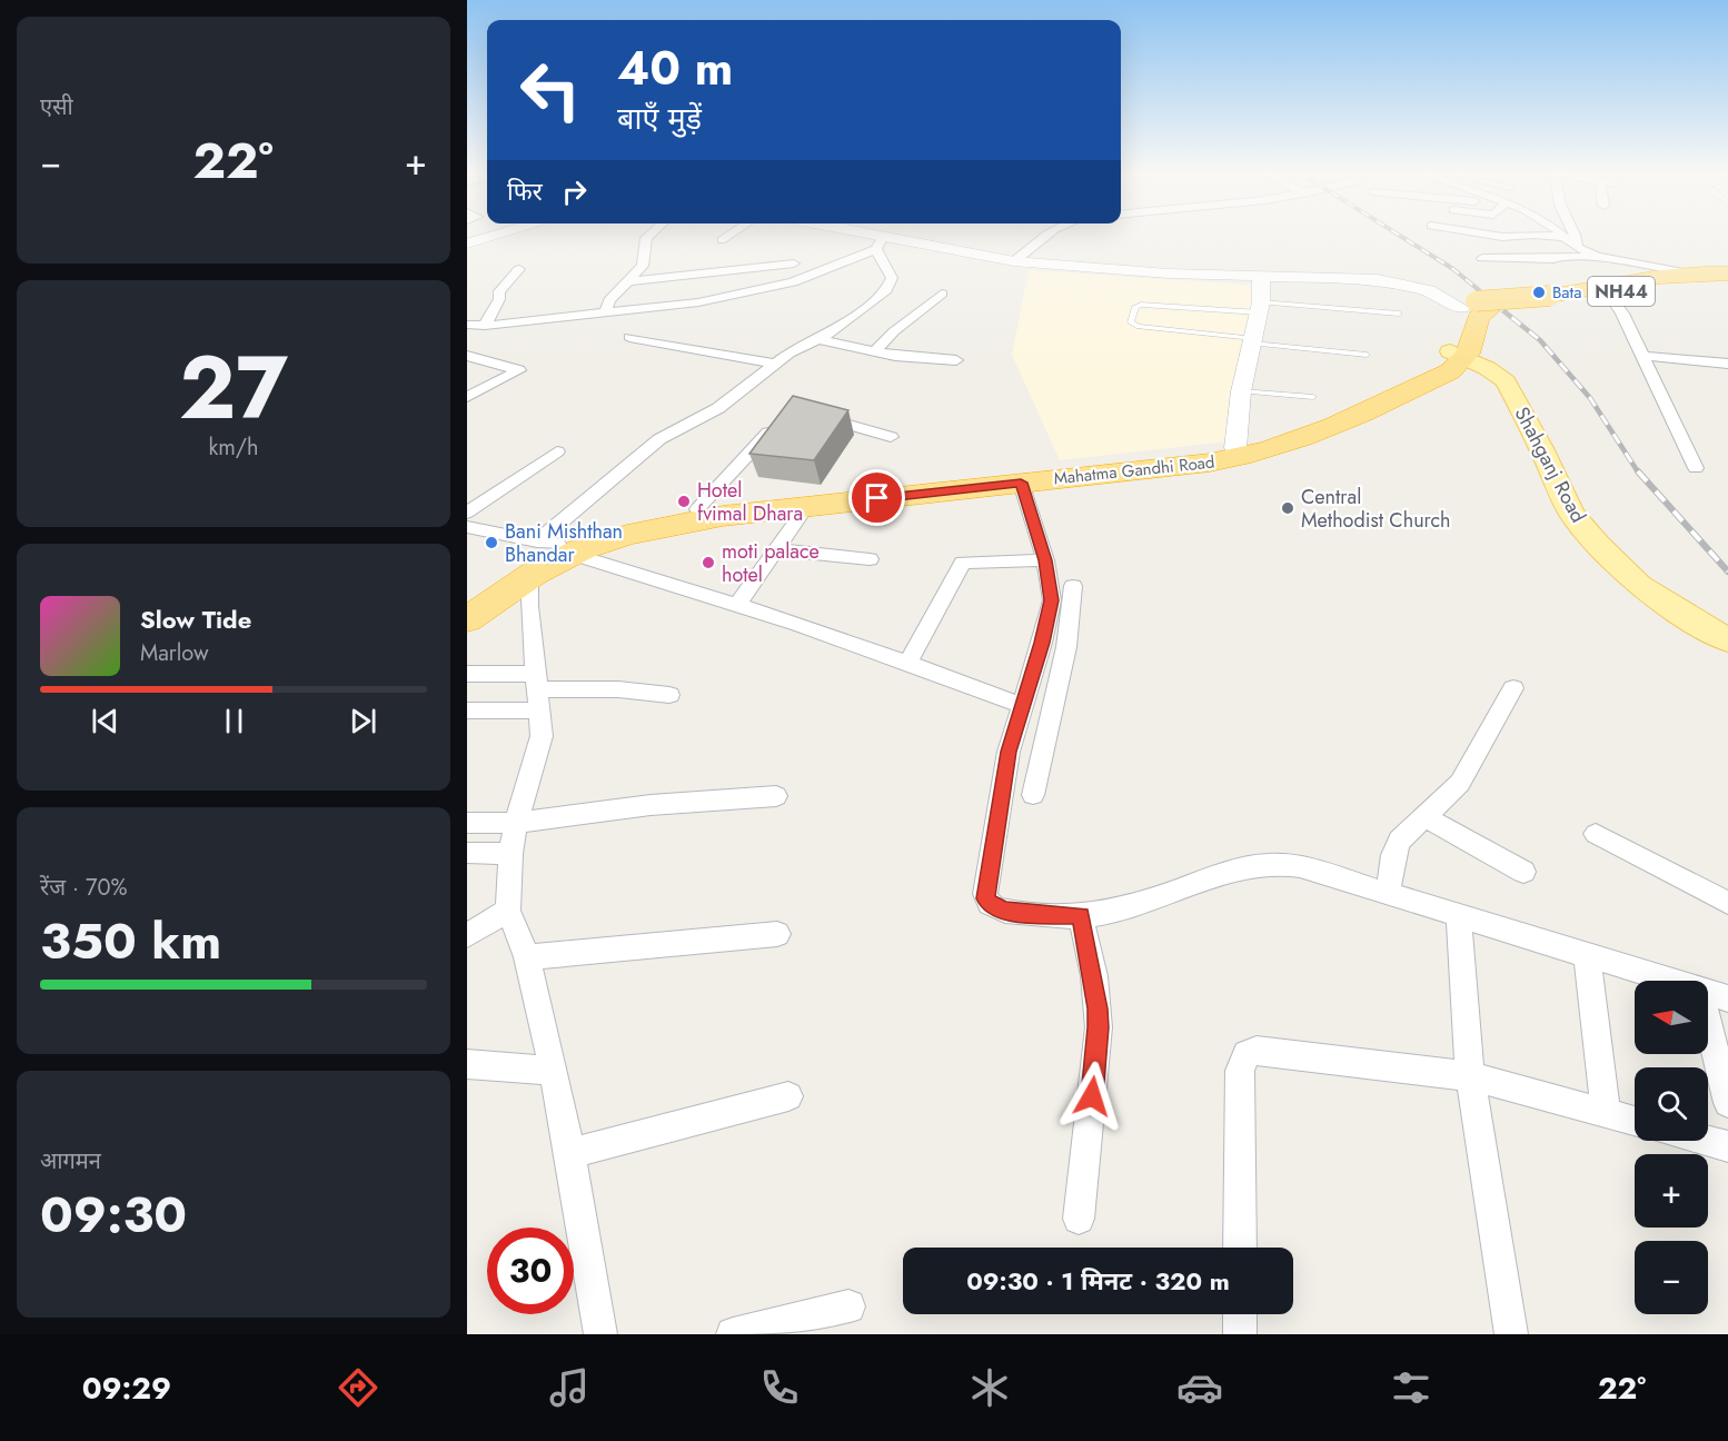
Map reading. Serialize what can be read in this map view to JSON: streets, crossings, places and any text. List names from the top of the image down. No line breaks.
{"streets":{"highway":["NH44","Mahatma Gandhi Road"],"main road":["Shahganj Road"]},"crossings":[["NH44","Shahganj Road"],["NH44","Mahatma Gandhi Road"],["Shahganj Road","Mahatma Gandhi Road"]],"places":["Bata","Hotel fvimal Dhara","Central Methodist Church","Bani Mishthan Bhandar","moti palace hotel"],"north":"left","page":{"tile":["एसी",["27","km/h"],["रेंज · 70%","350 km"],["आगमन","09:30"]],"turn":["40 m","बाएँ मुड़ें"],"heat":["−","22°","+"],"then":"फिर","song":["Slow Tide","Marlow"],"map_buttons":["+","−"],"limit":"30","trip":"09:30 · 1 मिनट · 320 m","tabs":["09:29","22°"]}}
